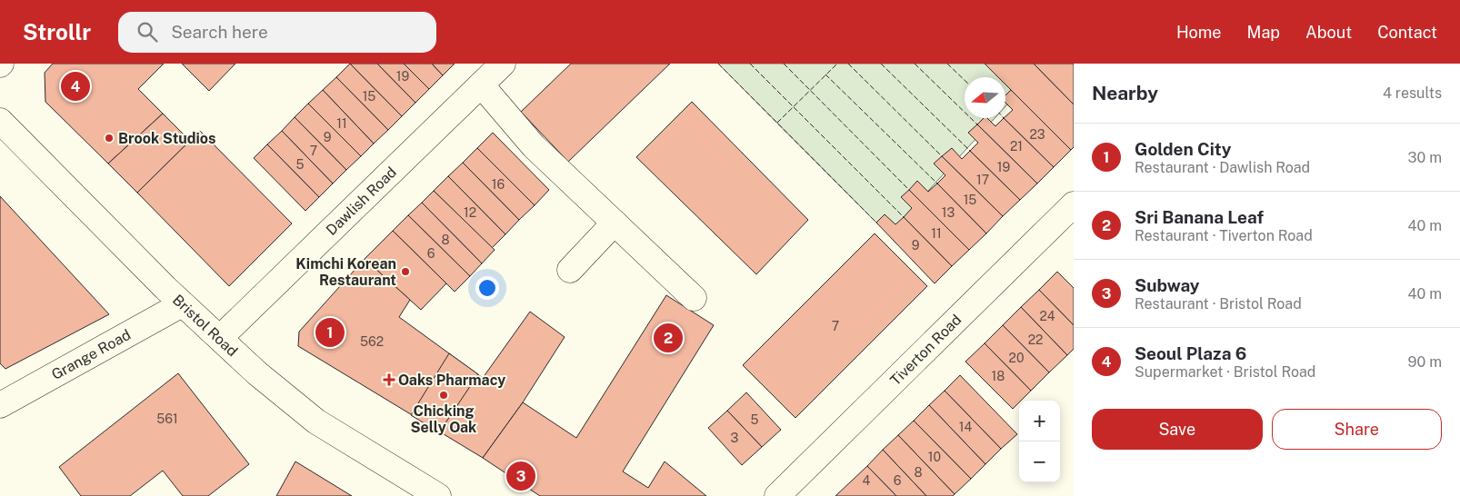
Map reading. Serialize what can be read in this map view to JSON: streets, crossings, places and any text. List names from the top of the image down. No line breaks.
{"streets":{"street":["Dawlish Road","Bristol Road","Tiverton Road","Grange Road"]},"crossings":[["Dawlish Road","Bristol Road"],["Bristol Road","Grange Road"]],"places":{"other":["Brook Studios","Kimchi Korean Restaurant","Chicking Selly Oak"],"health":["Oaks Pharmacy"]},"house_numbers":["19","15","11","23","9","21","7","5","19","17","16","15","12","13","11","8","9","6","24","7","22","562","20","18","561","5","14","3","10","8","4","6"],"north":"left","page":{"header":"Strollr","search":"Search here","nav":["Home","Map","About","Contact"],"heading":["Nearby","4 results"],"pins":["4","1","2","3"],"list":[{"mark":"1","name":"Golden City","note":"Restaurant · Dawlish Road","value":"30 m"},{"mark":"2","name":"Sri Banana Leaf","note":"Restaurant · Tiverton Road","value":"40 m"},{"mark":"3","name":"Subway","note":"Restaurant · Bristol Road","value":"40 m"},{"mark":"4","name":"Seoul Plaza 6","note":"Supermarket · Bristol Road","value":"90 m"}],"buttons":["Save","Share"],"map_buttons":["+","−"]}}
